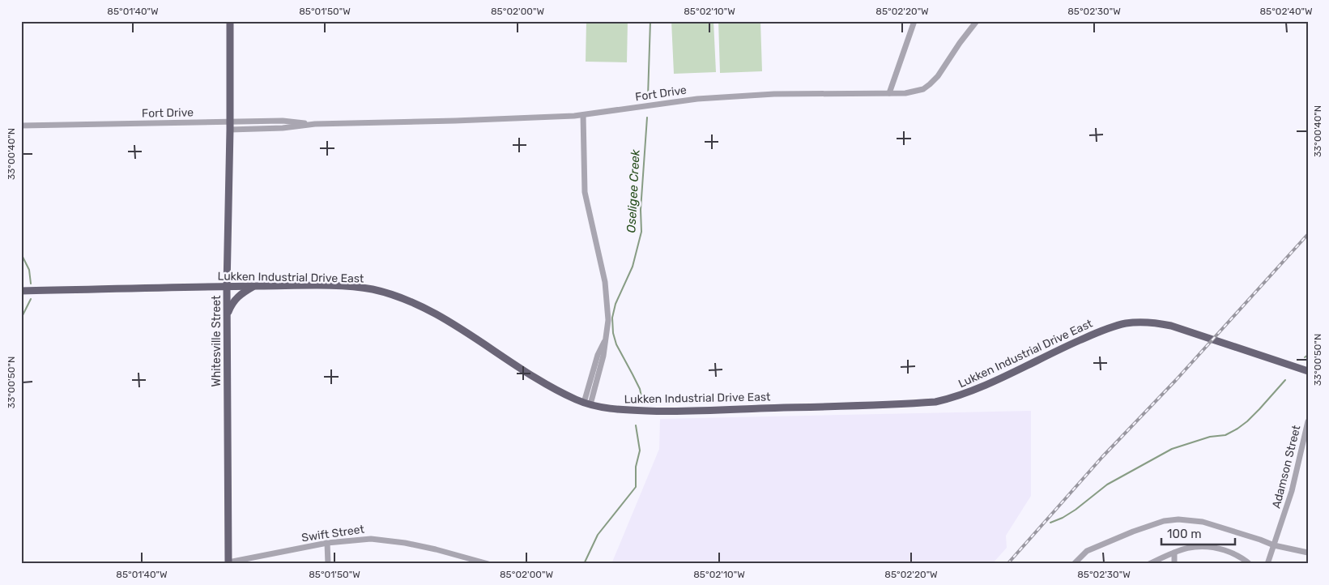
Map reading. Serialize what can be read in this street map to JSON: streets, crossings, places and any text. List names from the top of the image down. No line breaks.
{"streets":{"main road":["Lukken Industrial Drive East","Whitesville Street"],"street":["Fort Drive","Adamson Street","Swift Street"]},"crossings":[["Fort Drive","Whitesville Street"],["Lukken Industrial Drive East","Whitesville Street"],["Whitesville Street","Swift Street"]],"water":["Oseligee Creek"],"scale_bar":"100 m","coordinates":["85°01'40\"W","85°01'50\"W","85°02'00\"W","85°02'10\"W","85°02'20\"W","85°02'30\"W","85°02'40\"W","33°00'40\"N","33°00'50\"N"]}
